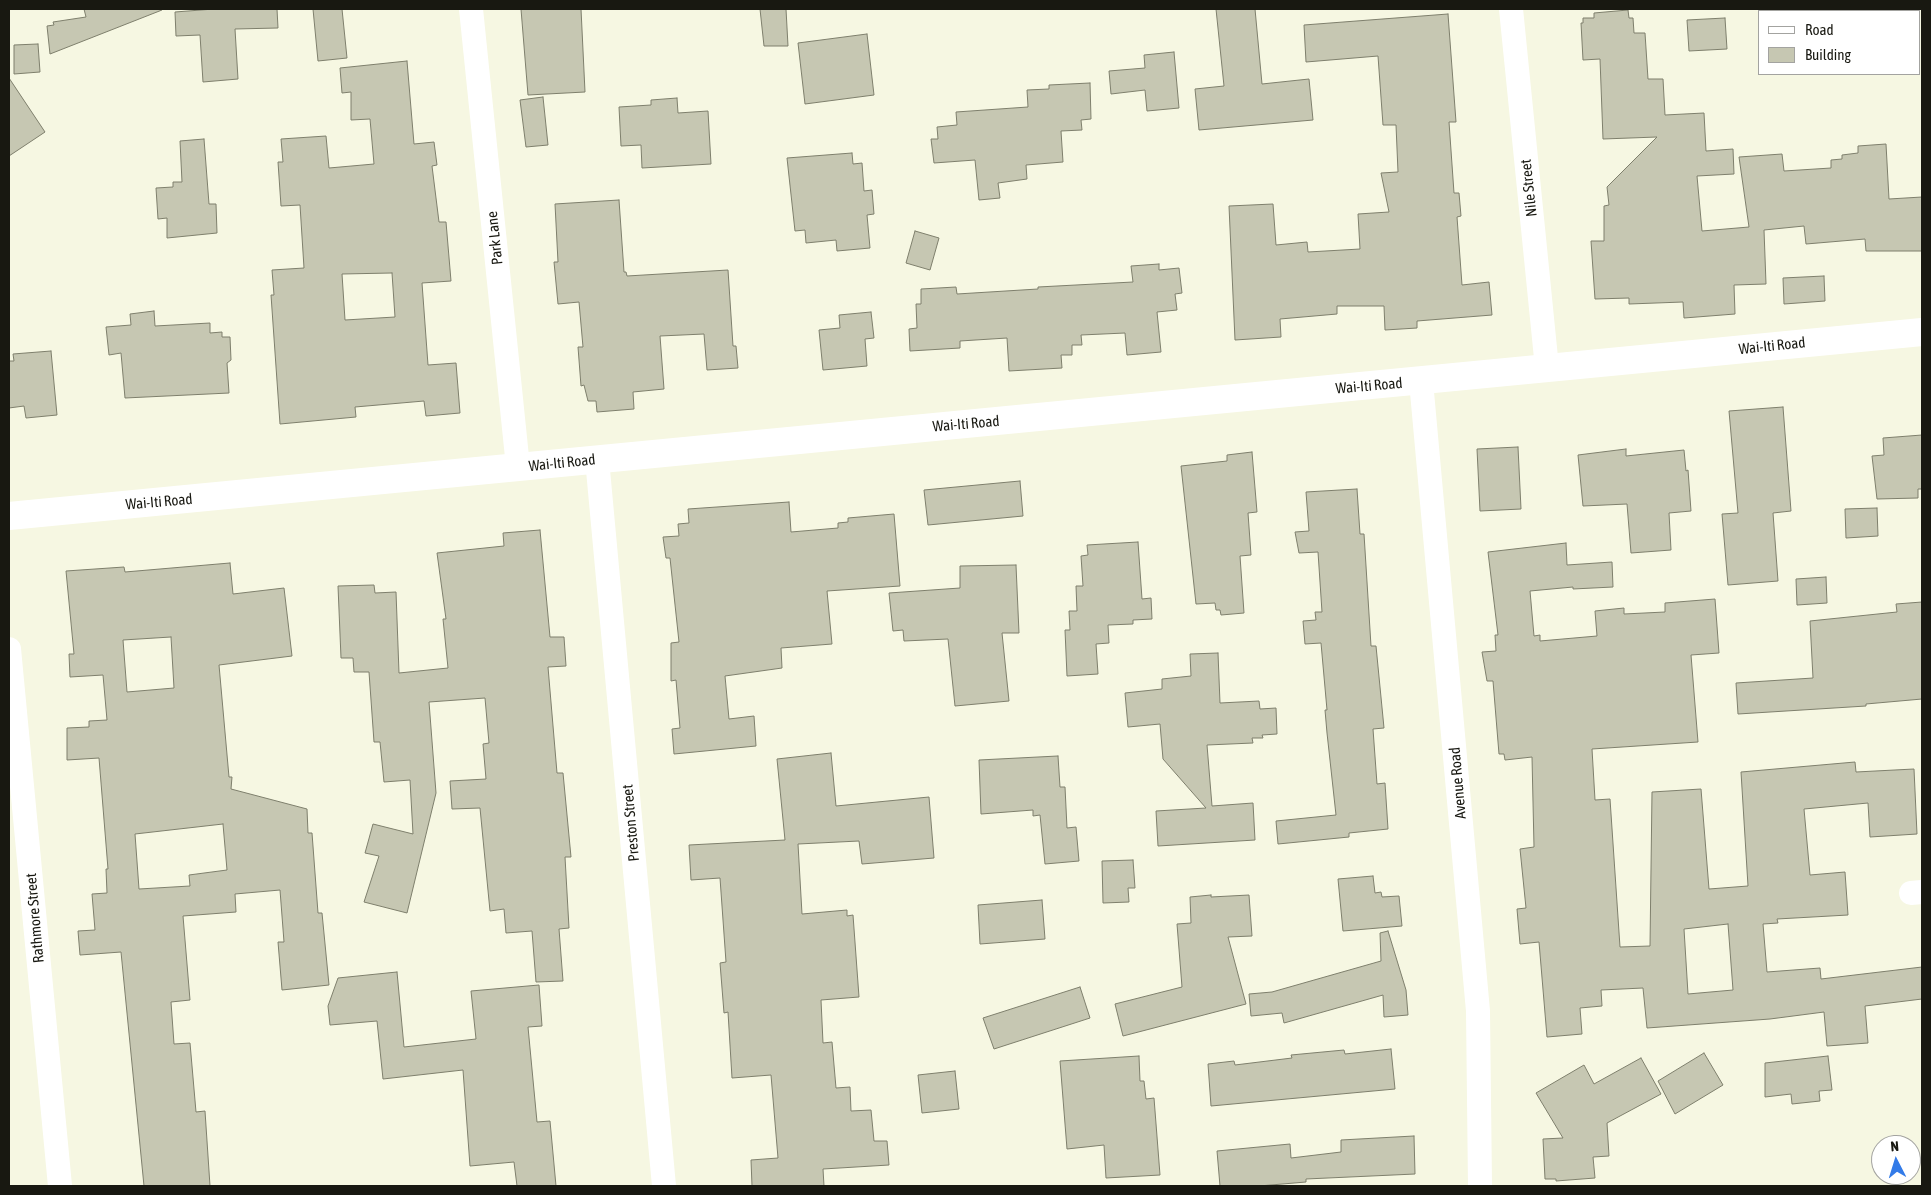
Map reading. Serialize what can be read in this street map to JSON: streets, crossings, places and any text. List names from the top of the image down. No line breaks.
{"streets":{"main road":["Wai-Iti Road"],"street":["Nile Street","Park Lane","Avenue Road","Preston Street","Rathmore Street"]},"crossings":[["Nile Street","Wai-Iti Road"],["Park Lane","Wai-Iti Road"],["Wai-Iti Road","Avenue Road"],["Wai-Iti Road","Preston Street"]],"legend":["Road","Building"],"north":"top"}
